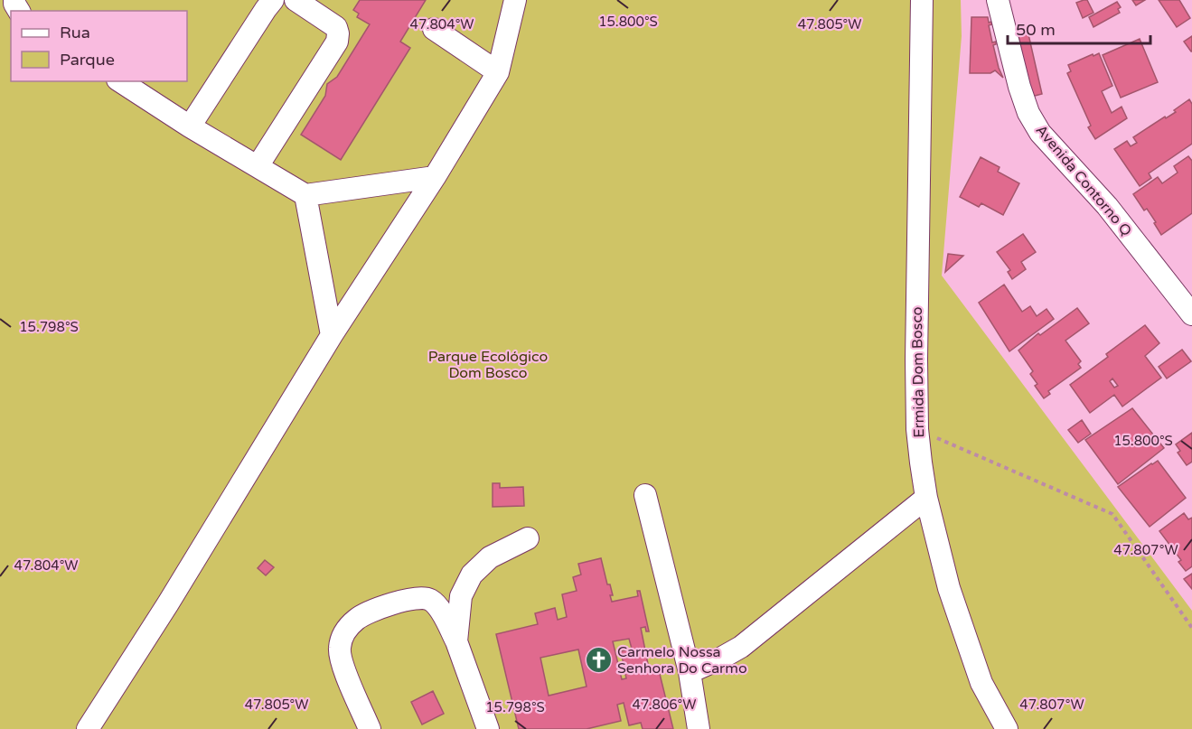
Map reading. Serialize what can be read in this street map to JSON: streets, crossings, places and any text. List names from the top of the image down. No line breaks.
{"streets":{"street":["Avenida Contorno Q","Ermida Dom Bosco"]},"parks":["Parque Ecológico Dom Bosco"],"places":{"church":["Carmelo Nossa Senhora Do Carmo"]},"legend":["Rua","Parque"],"scale_bar":"50 m","coordinates":["15.800°S","47.804°W","47.805°W","15.798°S","47.807°W","47.806°W"]}
